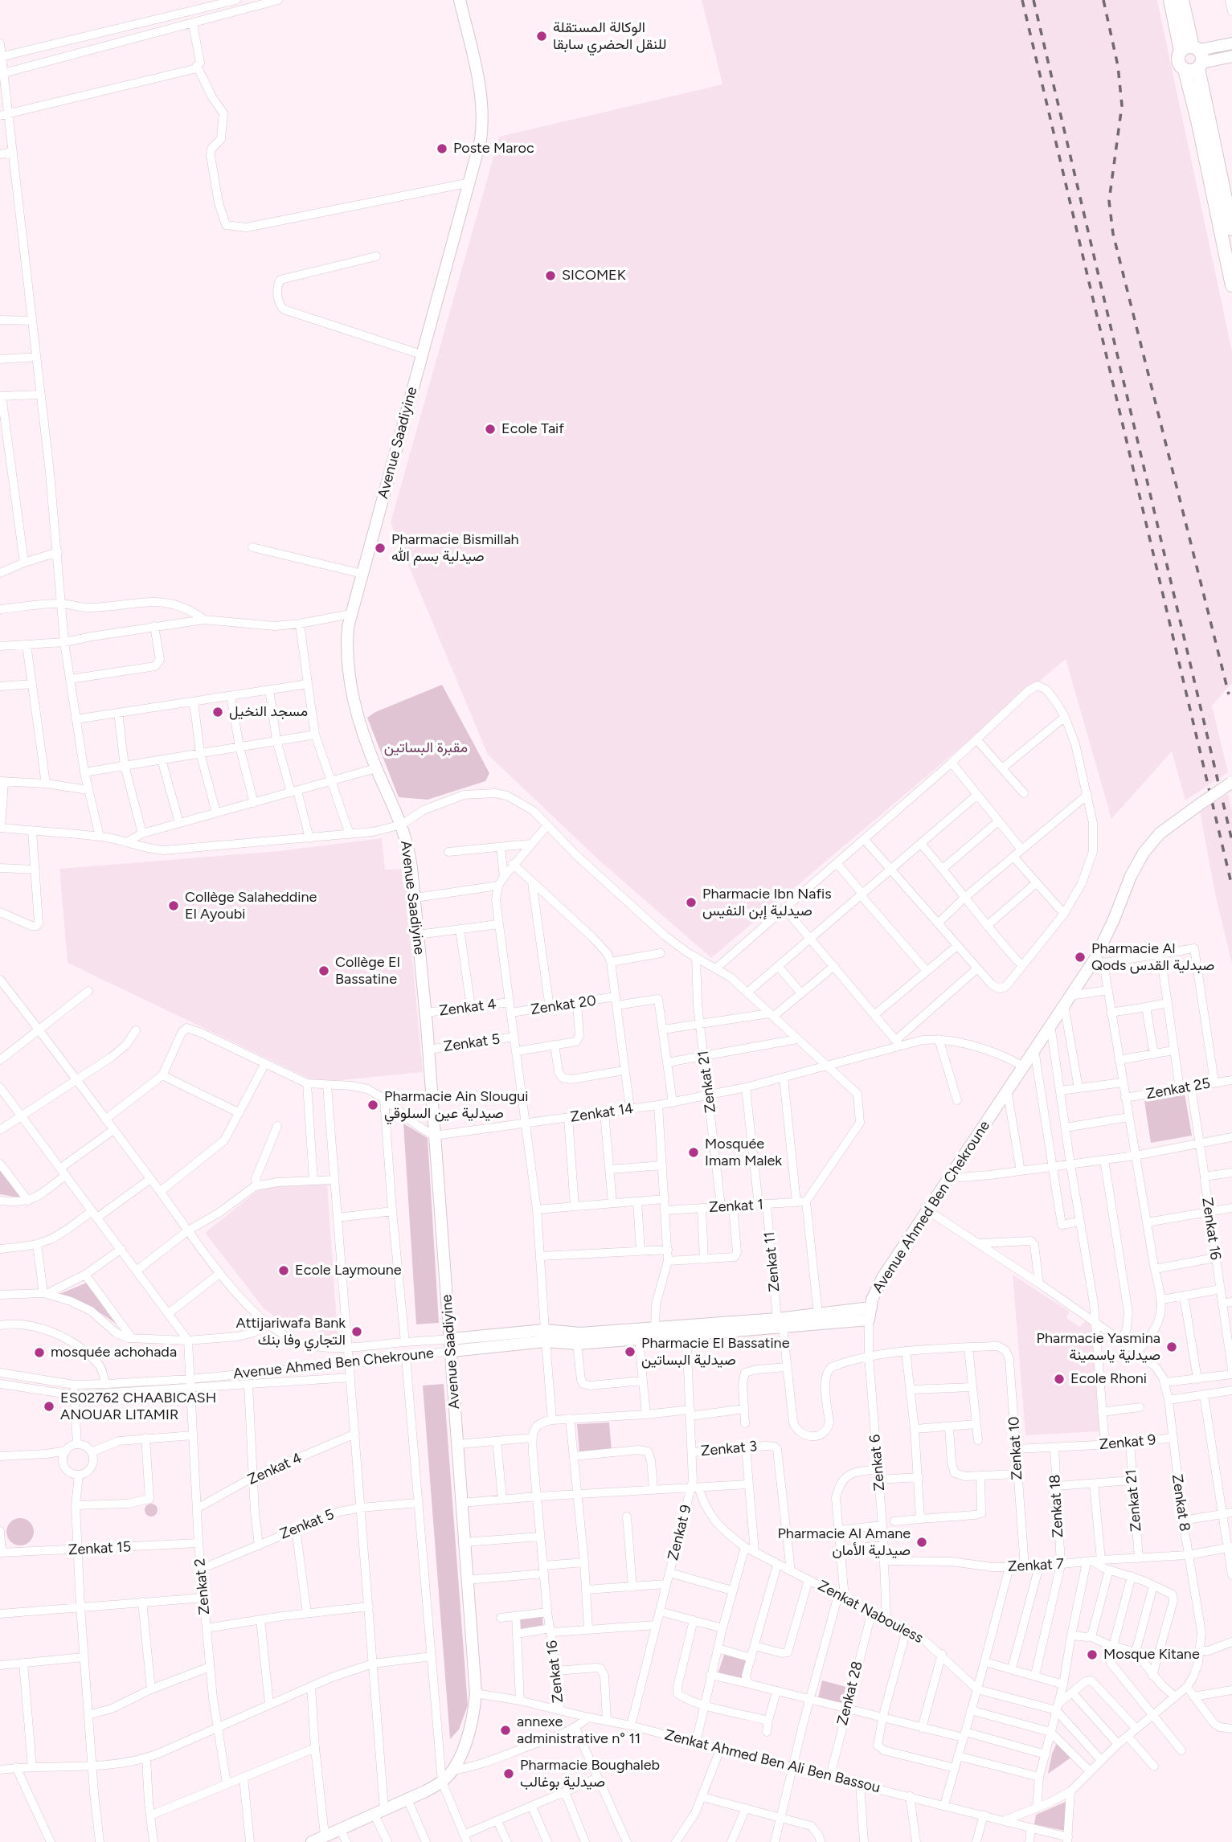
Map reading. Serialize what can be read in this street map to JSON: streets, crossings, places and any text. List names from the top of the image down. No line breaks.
{"streets":{"main road":["Avenue Saadiyine","Avenue Ahmed Ben Chekroune","Zenkat 6"],"street":["Zenkat 20","Zenkat 4","Zenkat 5","Zenkat 21","Zenkat 25","Zenkat 14","Zenkat 1","Zenkat 16","Zenkat 11","Zenkat 9","Zenkat 10","Zenkat 3","Zenkat 8","Zenkat 18","Zenkat 15","Zenkat 7","Zenkat 2","Zenkat Nabouless","Zenkat 28","Zenkat Ahmed Ben Ali Ben Bassou"]},"crossings":[["Avenue Saadiyine","Zenkat 4"],["Avenue Saadiyine","Zenkat 5"],["Avenue Saadiyine","Zenkat 14"],["Avenue Saadiyine","Avenue Ahmed Ben Chekroune"],["Avenue Saadiyine","Zenkat Ahmed Ben Ali Ben Bassou"],["Zenkat 4","Zenkat 2"],["Zenkat 5","Zenkat 2"],["Zenkat 21","Zenkat 14"],["Zenkat 21","Zenkat 1"],["Zenkat 21","Zenkat 9"],["Zenkat 21","Zenkat 7"],["Zenkat 25","Zenkat 16"],["Zenkat 14","Avenue Ahmed Ben Chekroune"],["Zenkat 14","Zenkat 11"],["Zenkat 1","Zenkat 11"],["Avenue Ahmed Ben Chekroune","Zenkat 11"],["Avenue Ahmed Ben Chekroune","Zenkat 9"],["Avenue Ahmed Ben Chekroune","Zenkat 6"],["Avenue Ahmed Ben Chekroune","Zenkat 8"],["Avenue Ahmed Ben Chekroune","Zenkat 2"],["Zenkat 16","Zenkat Ahmed Ben Ali Ben Bassou"],["Zenkat 11","Zenkat 6"],["Zenkat 9","Zenkat 10"],["Zenkat 9","Zenkat 3"],["Zenkat 9","Zenkat 8"],["Zenkat 9","Zenkat 18"],["Zenkat 9","Zenkat Nabouless"],["Zenkat 9","Zenkat Ahmed Ben Ali Ben Bassou"],["Zenkat 10","Zenkat 7"],["Zenkat 3","Zenkat Nabouless"],["Zenkat 6","Zenkat 7"],["Zenkat 6","Zenkat Nabouless"],["Zenkat 8","Zenkat 7"],["Zenkat 18","Zenkat 7"],["Zenkat 15","Zenkat 2"],["Zenkat Nabouless","Zenkat 28"],["Zenkat 28","Zenkat Ahmed Ben Ali Ben Bassou"]],"parks":["مقبرة البساتين"],"places":["الوكالة المستقلة للنقل الحضري سابقا","Poste Maroc","SICOMEK","Ecole Taif","Pharmacie Bismillah صيدلية بسم الله","مسجد النخيل","Pharmacie Ibn Nafis صيدلية إبن النفيس","Collège Salaheddine El Ayoubi","Pharmacie Al Qods صبدلية القدس","Collège El Bassatine","Pharmacie Ain Slougui صيدلية عين السلوقي","Mosquée Imam Malek","Ecole Laymoune","Attijariwafa Bank التجاري وفا بنك","Pharmacie Yasmina صيدلية ياسمينة","Pharmacie El Bassatine صيدلية البساتين","mosquée achohada","Ecole Rhoni","ES02762 CHAABICASH ANOUAR LITAMIR","Pharmacie Al Amane صيدلية الأمان","Mosque Kitane","annexe administrative n° 11","Pharmacie Boughaleb صيدلية بوغالب"]}
